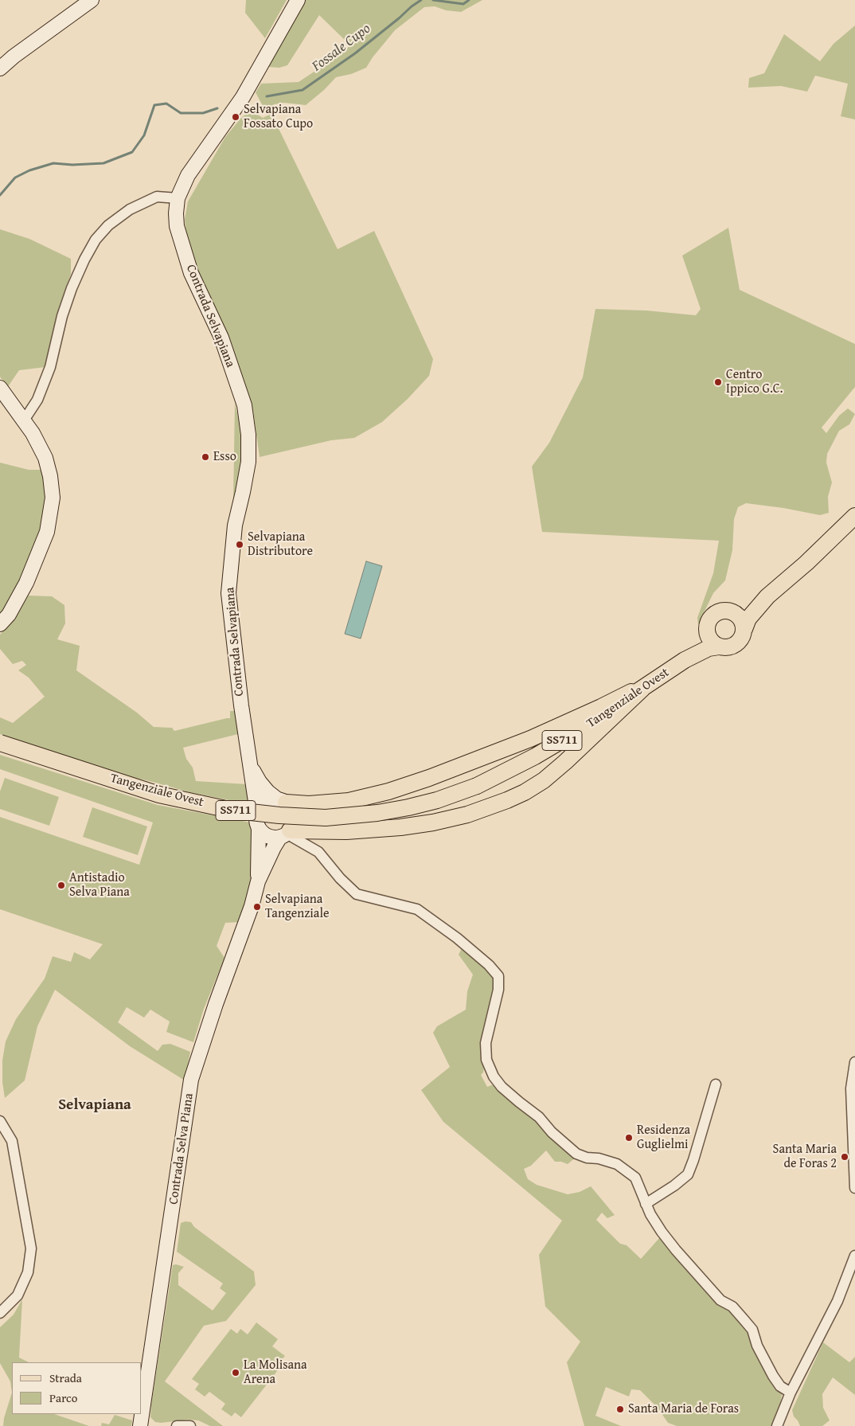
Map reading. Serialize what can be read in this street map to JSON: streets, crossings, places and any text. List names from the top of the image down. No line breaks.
{"streets":{"main road":["Contrada Selvapiana","Tangenziale Ovest","SS711","Contrada Selva Piana"]},"districts":["Selvapiana"],"water":["Fossale Cupo"],"places":["Selvapiana Fossato Cupo","Centro Ippico G.C.","Esso","Selvapiana Distributore","Antistadio Selva Piana","Selvapiana Tangenziale","Residenza Guglielmi","Santa Maria de Foras 2","La Molisana Arena","Santa Maria de Foras"],"legend":["Strada","Parco"]}
